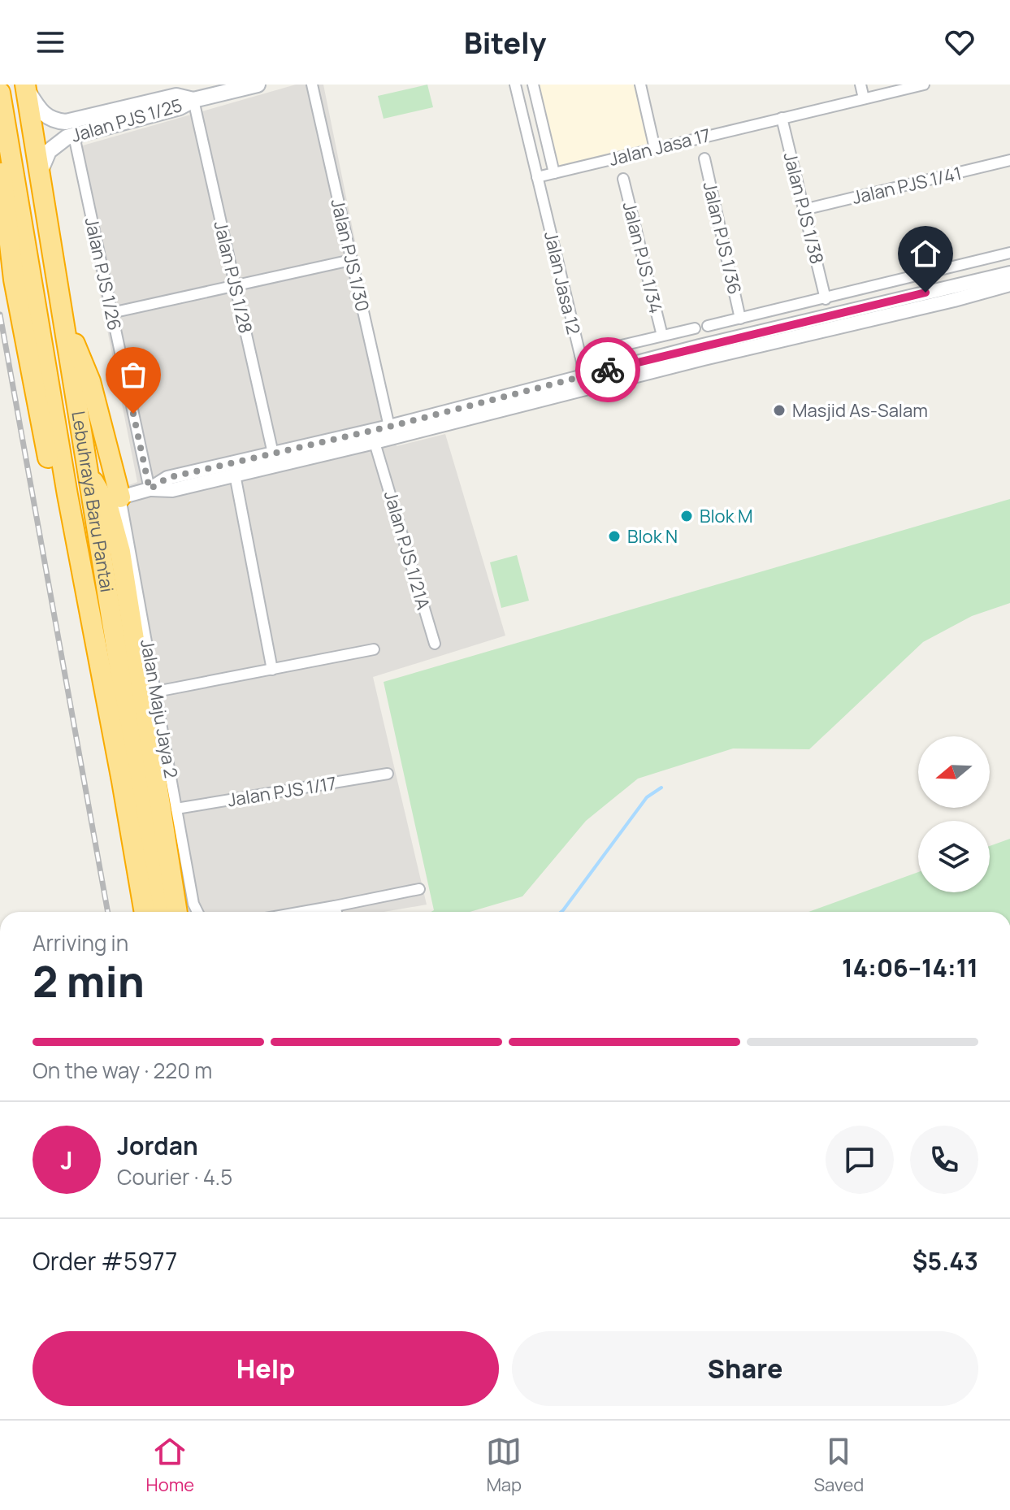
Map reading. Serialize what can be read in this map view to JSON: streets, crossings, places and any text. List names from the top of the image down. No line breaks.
{"streets":{"highway":["Lebuhraya Baru Pantai"],"main road":["Jalan PJS 1/25"],"street":["Jalan Jasa 17","Jalan PJS 1/41","Jalan PJS 1/38","Jalan PJS 1/36","Jalan PJS 1/30","Jalan PJS 1/34","Jalan PJS 1/26","Jalan PJS 1/28","Jalan Jasa 12","Jalan PJS 1/21A","Jalan Maju Jaya 2","Jalan PJS 1/17"]},"crossings":[["Jalan PJS 1/25","Jalan PJS 1/26"],["Jalan PJS 1/25","Jalan PJS 1/28"],["Jalan PJS 1/25","Lebuhraya Baru Pantai"],["Jalan Jasa 17","Jalan PJS 1/38"],["Jalan Jasa 17","Jalan Jasa 12"],["Jalan PJS 1/41","Jalan PJS 1/38"],["Jalan Maju Jaya 2","Jalan PJS 1/17"]],"places":["Masjid As-Salam","Blok M","Blok N"],"north":"left","page":{"header":"Bitely","heading":["2 min","Arriving in","14:06–14:11"],"panel":["Jordan","Courier · 4.5","Order #5977","$5.43"],"bar":"On the way · 220 m","round":"J","buttons":["Help","Share"],"tabs":["Home","Map","Saved"]}}
